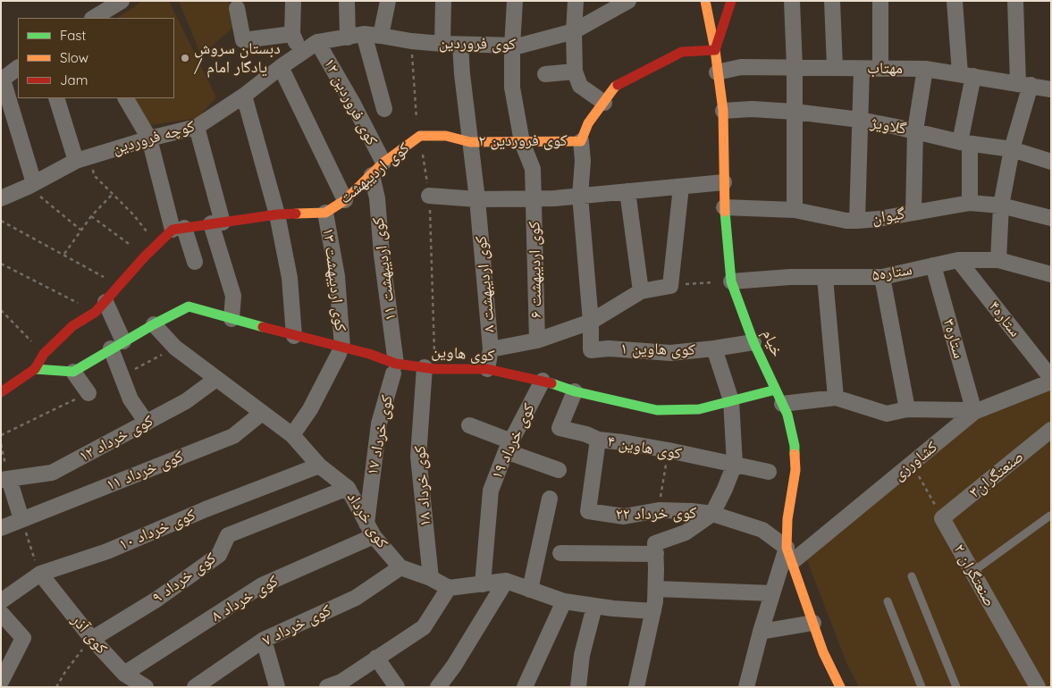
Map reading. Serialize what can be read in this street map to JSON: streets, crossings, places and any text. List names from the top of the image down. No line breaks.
{"streets":{"street":["کوی فروردین","مهتاب","کوی فروردین ۱۲","گلاویژ","کوچه فروردین","کوی فروردین ۲","کوی اردیبهشت","گیوان","کوی اردیبهشت ۱۱","کوی اردیبهشت ۶","ستاره۵","کوی اردیبهشت ۱۳","کوی اردیبهشت ۸","ستاره۴","ستاره۳","خیام","کوی هاوین ۱","کوی هاوین","کوی خرداد ۱۷","کوی خرداد ۱۲","کوی خرداد ۱۹","کوی هاوین ۴","کشاورزی","کوی خرداد ۱۱","صنعتگران۳","کوی خرداد ۱۸","کوی خرداد ۲۲","کوی خرداد","کوی خرداد ۱۰","۲ صنعتگران","کوی خرداد ۹","کوی خرداد ۸","کوی خرداد ۷","کوی آذر"]},"crossings":[["کوی فروردین","کوی فروردین ۱۲"],["کوی فروردین","کوچه فروردین"],["کوی فروردین","کوی اردیبهشت ۶"],["کوی فروردین","کوی اردیبهشت ۸"],["مهتاب","خیام"],["کوی فروردین ۱۲","کوچه فروردین"],["کوی فروردین ۱۲","کوی اردیبهشت"],["گلاویژ","خیام"],["کوی فروردین ۲","کوی اردیبهشت"],["کوی فروردین ۲","کوی اردیبهشت ۶"],["کوی فروردین ۲","کوی اردیبهشت ۸"],["کوی فروردین ۲","خیام"],["کوی اردیبهشت","کوی اردیبهشت ۱۱"],["کوی اردیبهشت","کوی اردیبهشت ۱۳"],["کوی اردیبهشت","کوی هاوین"],["کوی اردیبهشت","کوی خرداد ۱۸"],["گیوان","خیام"],["کوی اردیبهشت ۱۱","کوی هاوین"],["کوی اردیبهشت ۱۱","کوی خرداد ۱۷"],["ستاره۵","ستاره۴"],["ستاره۵","ستاره۳"],["ستاره۵","خیام"],["کوی اردیبهشت ۱۳","کوی هاوین"],["کوی اردیبهشت ۸","کوی هاوین"],["ستاره۳","کشاورزی"],["خیام","کوی هاوین ۱"],["خیام","کوی هاوین"],["خیام","کشاورزی"],["خیام","کوی خرداد ۲۲"],["کوی هاوین","کوی خرداد ۱۷"],["کوی هاوین","کوی خرداد ۱۹"],["کوی هاوین","کوی هاوین ۴"],["کوی هاوین","کوی خرداد ۱۸"],["کوی هاوین","کوی خرداد"],["کوی خرداد ۱۷","کوی خرداد"],["کوی خرداد ۱۷","کوی خرداد ۸"],["کوی خرداد ۱۲","کوی خرداد"],["کوی هاوین ۴","کوی خرداد ۲۲"],["کشاورزی","کوی خرداد ۲۲"],["کوی خرداد ۱۱","کوی خرداد"],["صنعتگران۳","۲ صنعتگران"],["کوی خرداد ۱۸","کوی خرداد"],["کوی خرداد","کوی خرداد ۱۰"],["کوی خرداد","کوی خرداد ۹"],["کوی خرداد","کوی خرداد ۸"],["کوی خرداد","کوی خرداد ۷"],["کوی خرداد ۱۰","کوی آذر"],["کوی خرداد ۹","کوی آذر"],["کوی خرداد ۸","کوی آذر"]],"places":["دبستان سروش / یادگار امام"],"legend":["Fast","Slow","Jam"]}
